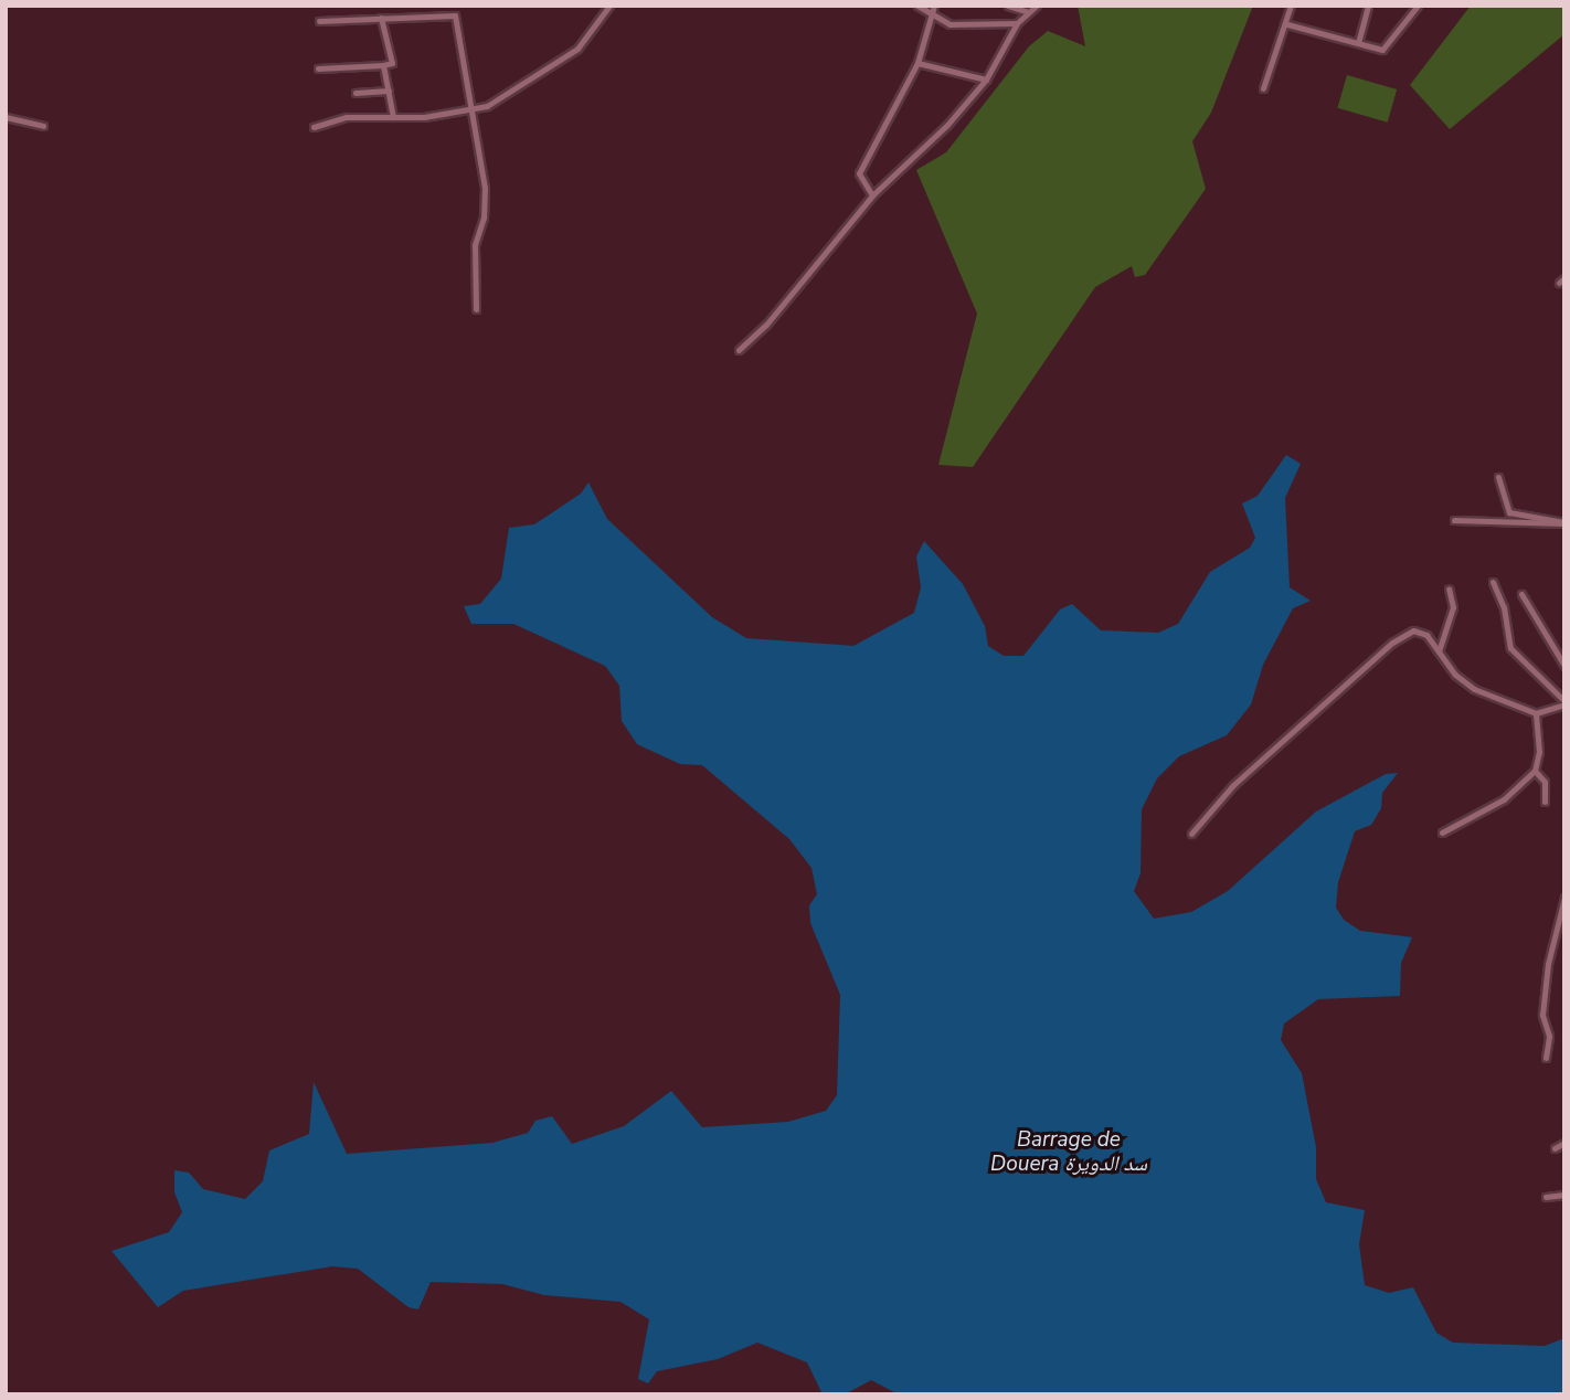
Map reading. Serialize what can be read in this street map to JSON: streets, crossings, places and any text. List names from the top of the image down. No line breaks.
{"water":["Barrage de Douera سد الدويرة"]}
